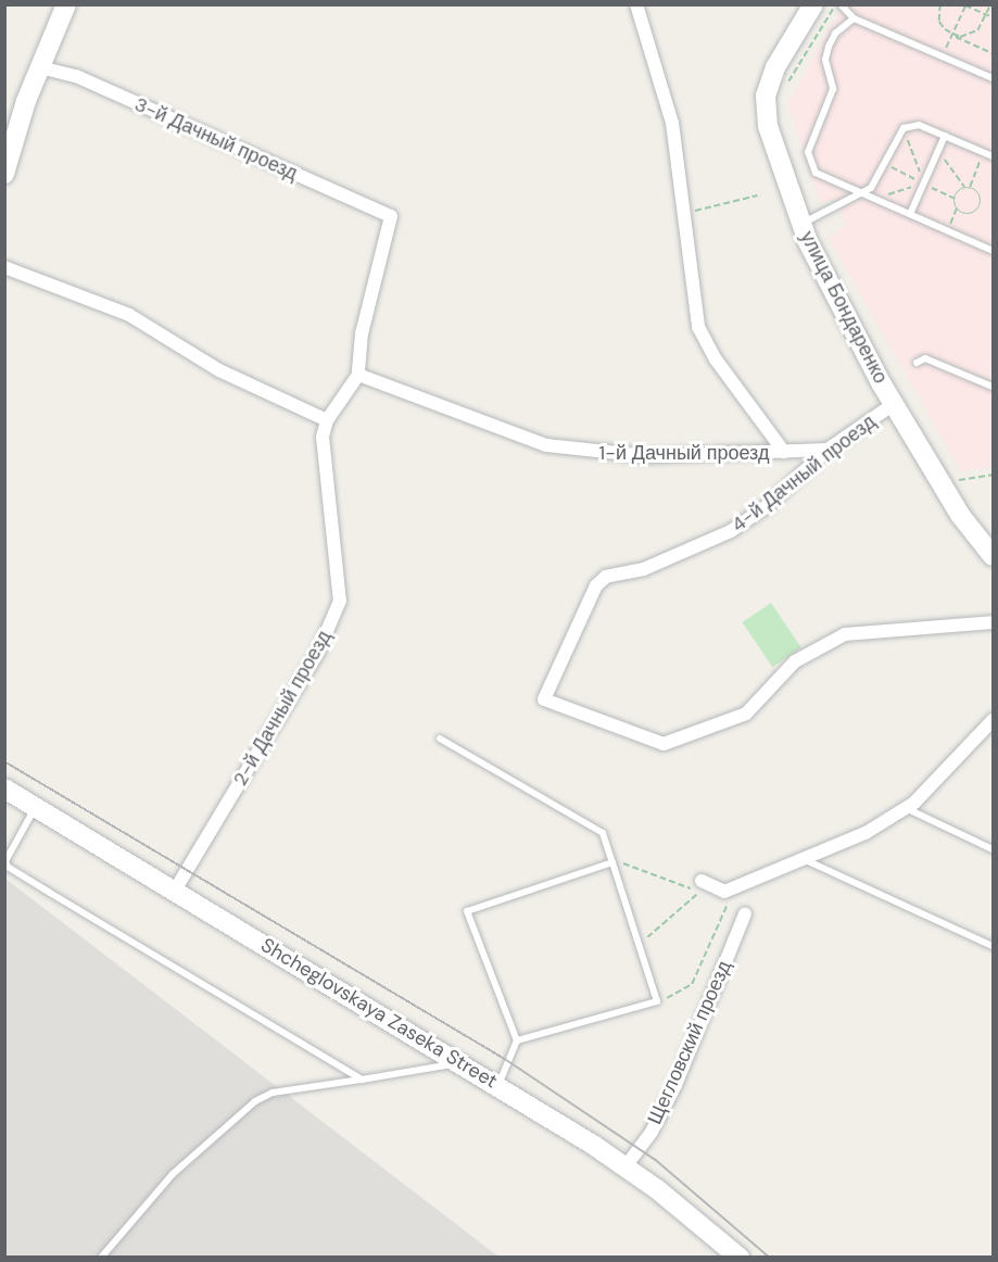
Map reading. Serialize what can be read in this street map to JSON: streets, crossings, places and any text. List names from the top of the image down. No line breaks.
{"streets":{"street":["3-й Дачный проезд","улица Бондаренко","1-й Дачный проезд","4-й Дачный проезд","2-й Дачный проезд","Shcheglovskaya Zaseka Street","Щегловский проезд"]},"crossings":[["3-й Дачный проезд","1-й Дачный проезд"],["3-й Дачный проезд","2-й Дачный проезд"],["улица Бондаренко","4-й Дачный проезд"],["1-й Дачный проезд","4-й Дачный проезд"],["1-й Дачный проезд","2-й Дачный проезд"],["2-й Дачный проезд","Shcheglovskaya Zaseka Street"],["Shcheglovskaya Zaseka Street","Щегловский проезд"]]}
